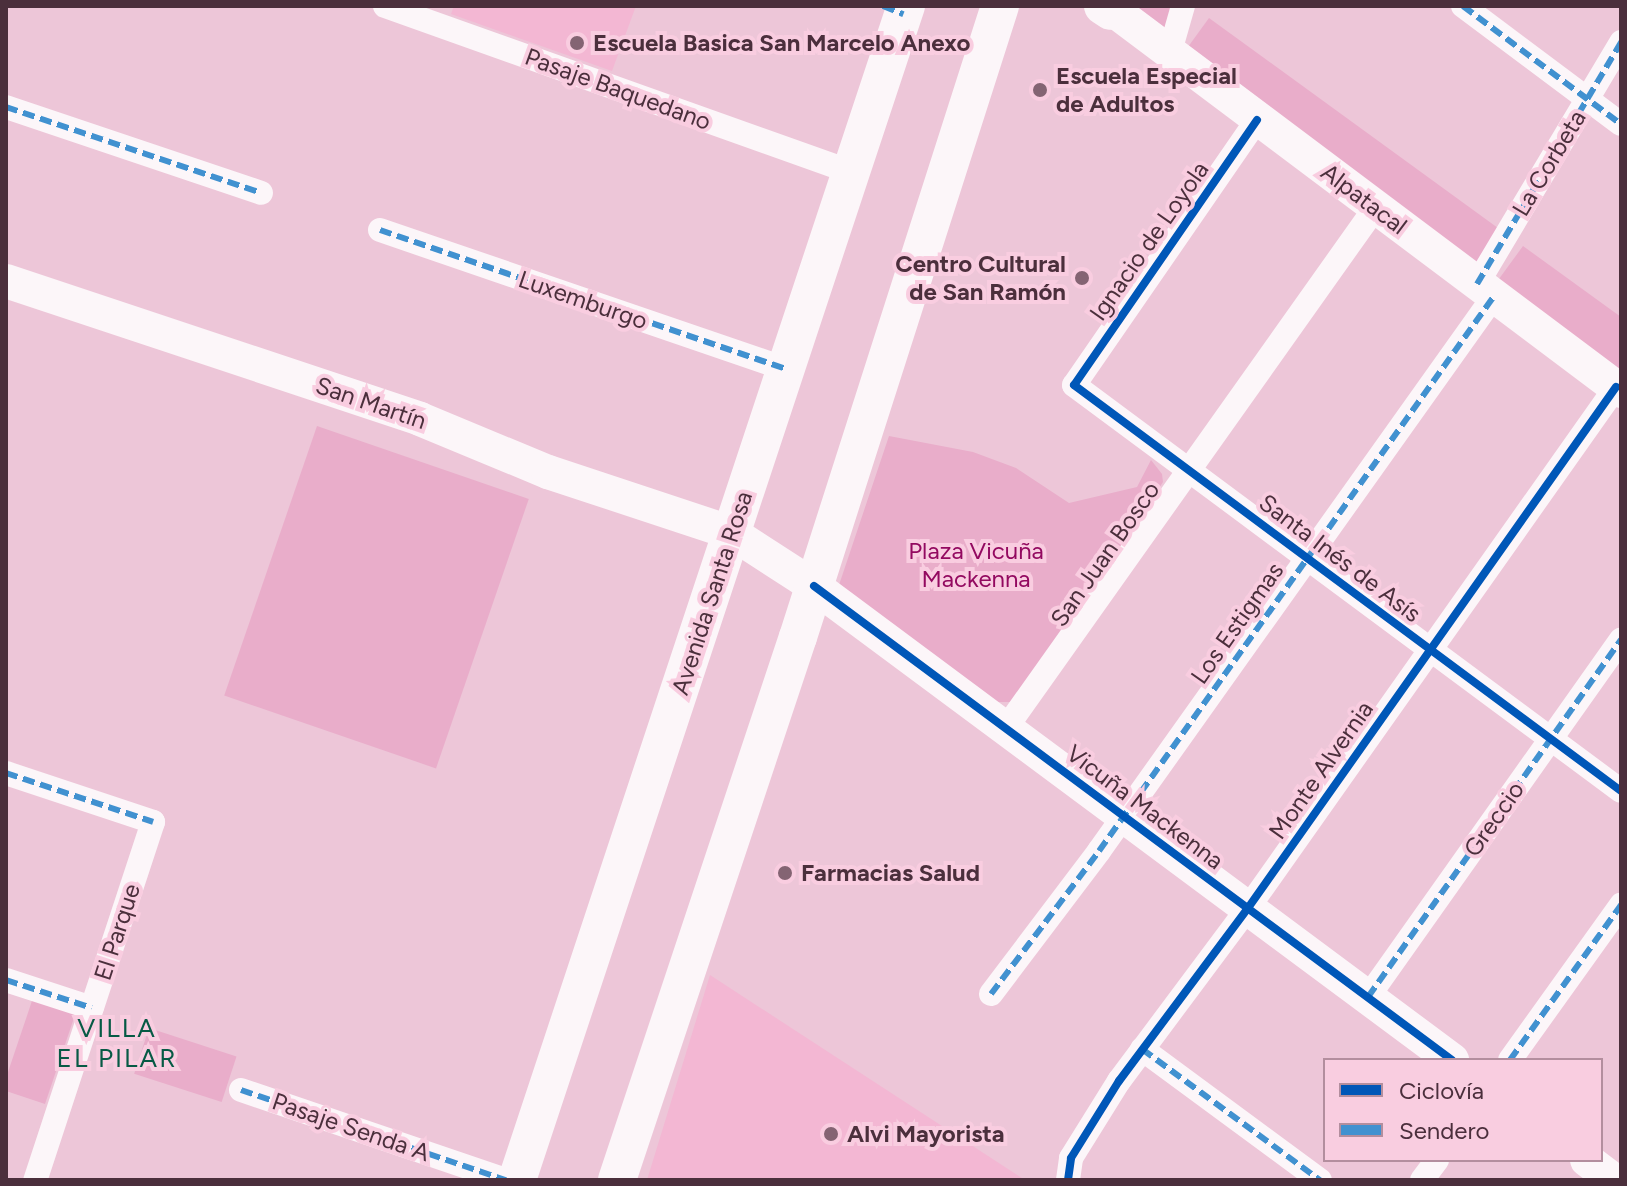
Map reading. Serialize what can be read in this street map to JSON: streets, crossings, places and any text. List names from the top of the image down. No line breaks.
{"streets":{"main road":["Alpatacal","San Martín","Avenida Santa Rosa","Vicuña Mackenna"],"street":["Pasaje Baquedano","La Corbeta","Ignacio de Loyola","Luxemburgo","San Juan Bosco","Santa Inés de Asís","Los Estigmas","Monte Alvernia","Greccio","El Parque","Pasaje Senda A"]},"crossings":[["Pasaje Baquedano","Avenida Santa Rosa"],["La Corbeta","Alpatacal"],["La Corbeta","Los Estigmas"],["Alpatacal","Ignacio de Loyola"],["Alpatacal","San Juan Bosco"],["Alpatacal","Los Estigmas"],["Alpatacal","Monte Alvernia"],["Ignacio de Loyola","Santa Inés de Asís"],["Luxemburgo","Avenida Santa Rosa"],["San Martín","Avenida Santa Rosa"],["San Martín","Vicuña Mackenna"],["San Juan Bosco","Santa Inés de Asís"],["San Juan Bosco","Vicuña Mackenna"],["Santa Inés de Asís","Los Estigmas"],["Santa Inés de Asís","Monte Alvernia"],["Santa Inés de Asís","Greccio"],["Avenida Santa Rosa","Vicuña Mackenna"],["Los Estigmas","Vicuña Mackenna"],["Monte Alvernia","Vicuña Mackenna"],["Vicuña Mackenna","Greccio"]],"districts":["VILLA EL PILAR"],"parks":["Plaza Vicuña Mackenna"],"places":["Escuela Basica San Marcelo Anexo","Escuela Especial de Adultos","Centro Cultural de San Ramón","Farmacias Salud","Alvi Mayorista"],"legend":["Ciclovía","Sendero"]}
